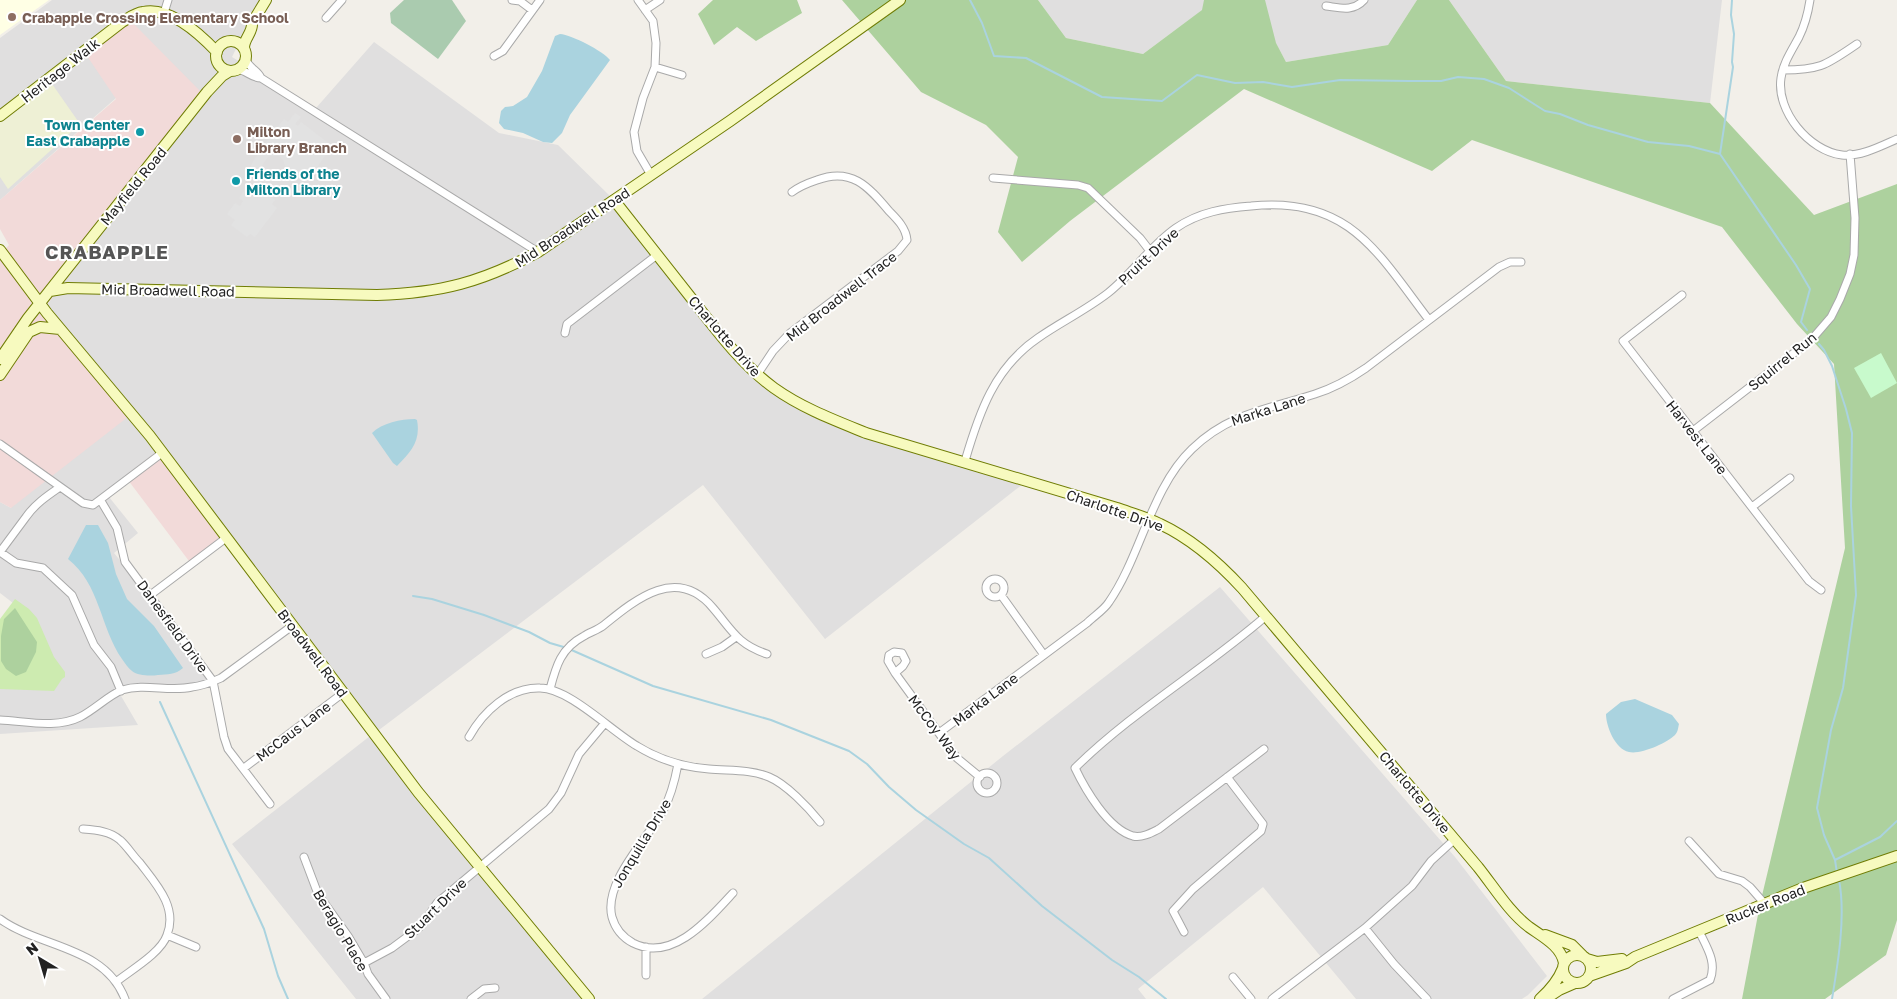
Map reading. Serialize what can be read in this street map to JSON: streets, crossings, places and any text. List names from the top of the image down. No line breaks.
{"streets":{"street":["Heritage Walk","Mayfield Road","Mid Broadwell Road","Pruitt Drive","Mid Broadwell Trace","Charlotte Drive","Squirrel Run","Marka Lane","Harvest Lane","Danesfield Drive","Broadwell Road","McCoy Way","McCaus Lane","Jonquilla Drive","Rucker Road","Stuart Drive","Beragio Place"]},"crossings":[["Mayfield Road","Mid Broadwell Road"],["Mayfield Road","Broadwell Road"],["Mid Broadwell Road","Charlotte Drive"],["Pruitt Drive","Charlotte Drive"],["Pruitt Drive","Marka Lane"],["Mid Broadwell Trace","Charlotte Drive"],["Charlotte Drive","Marka Lane"],["Charlotte Drive","Rucker Road"],["Squirrel Run","Harvest Lane"],["Marka Lane","McCoy Way"],["Danesfield Drive","McCaus Lane"],["Broadwell Road","McCaus Lane"],["Broadwell Road","Stuart Drive"],["Stuart Drive","Beragio Place"]],"districts":["CRABAPPLE"],"places":["Crabapple Crossing Elementary School","Town Center East Crabapple","Milton Library Branch","Friends of the Milton Library"],"north":"top left"}
